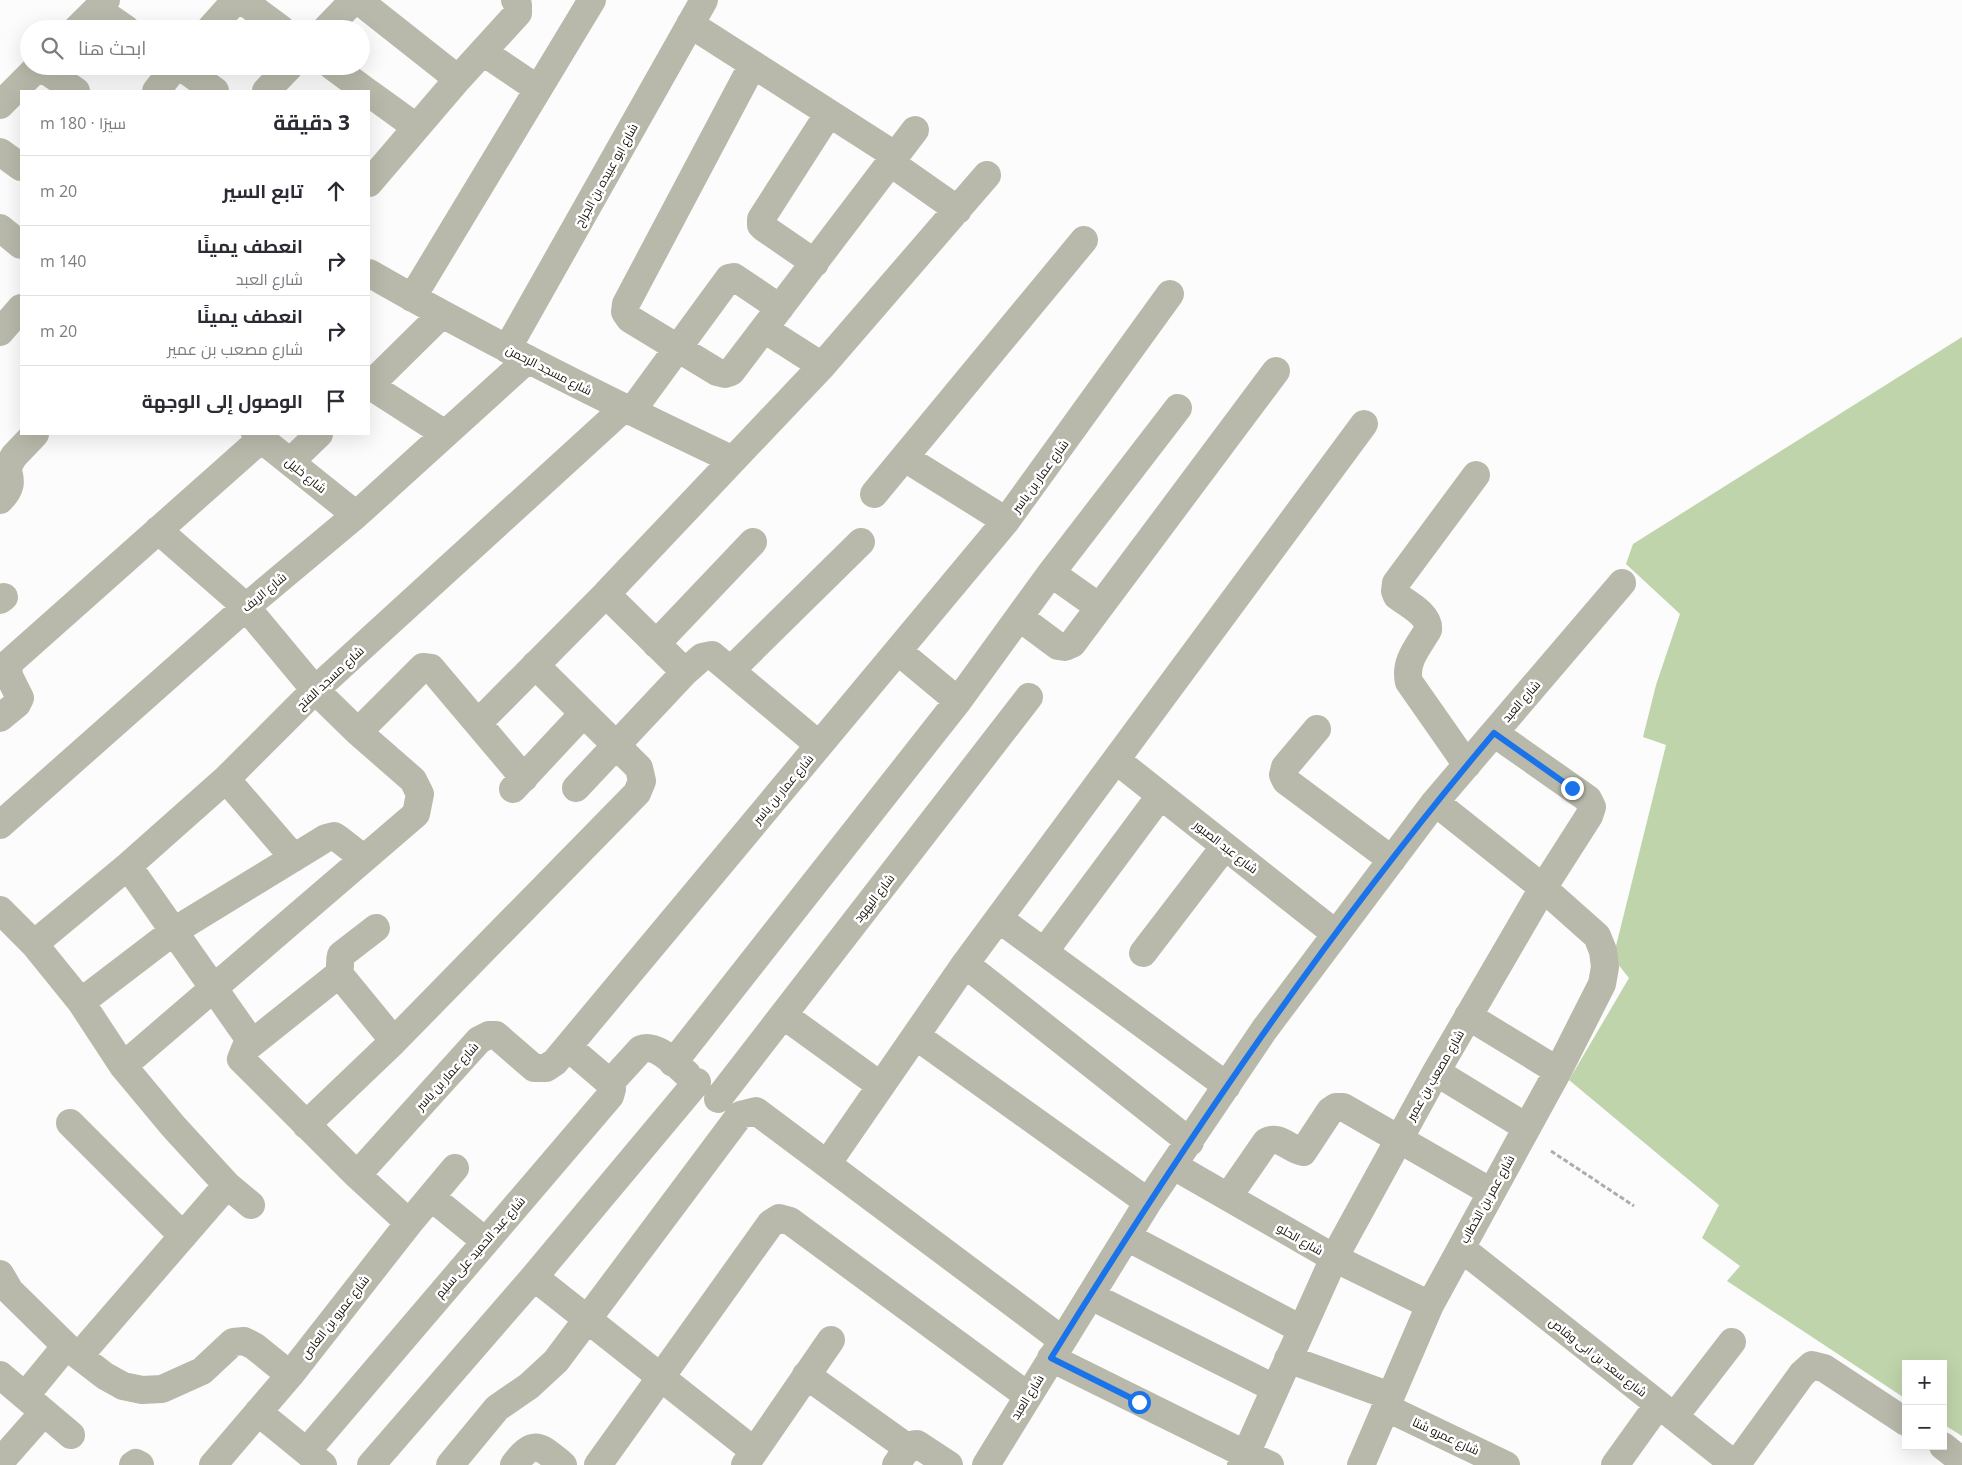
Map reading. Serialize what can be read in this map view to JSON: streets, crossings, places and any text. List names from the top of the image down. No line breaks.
{"streets":{"street":["شارع ابو عبيده بن الجراح","شارع مسجد الرحمن","شارع خليل","شارع عمار بن ياسر","شارع الريف","شارع مسجد الفتح","شارع العبد","شارع عبد الصبور","شارع اليهود","شارع مصعب بن عمير","شارع عمر بن الخطاب","شارع الحلو","شارع عبد الحميد على سليم","شارع عمرو بن العاص","شارع سعد بن ابى وقاص","شارع عمرو شتا"]},"crossings":[["شارع ابو عبيده بن الجراح","شارع مسجد الرحمن"],["شارع ابو عبيده بن الجراح","شارع الريف"],["شارع مسجد الرحمن","شارع الريف"],["شارع مسجد الرحمن","شارع مسجد الفتح"],["شارع خليل","شارع الريف"],["شارع العبد","شارع عبد الصبور"],["شارع العبد","شارع مصعب بن عمير"],["شارع العبد","شارع الحلو"],["شارع مصعب بن عمير","شارع عمر بن الخطاب"],["شارع مصعب بن عمير","شارع الحلو"],["شارع مصعب بن عمير","شارع عمرو شتا"],["شارع عمر بن الخطاب","شارع الحلو"],["شارع عمر بن الخطاب","شارع سعد بن ابى وقاص"],["شارع عمر بن الخطاب","شارع عمرو شتا"]],"page":{"search":"ابحث هنا","heading":["3 دقيقة","سيرًا · 180 m"],"list":[["تابع السير","20 m"],["انعطف يمينًا","شارع العبد","140 m"],["انعطف يمينًا","شارع مصعب بن عمير","20 m"],"الوصول إلى الوجهة"],"map_buttons":["+","−"]}}
